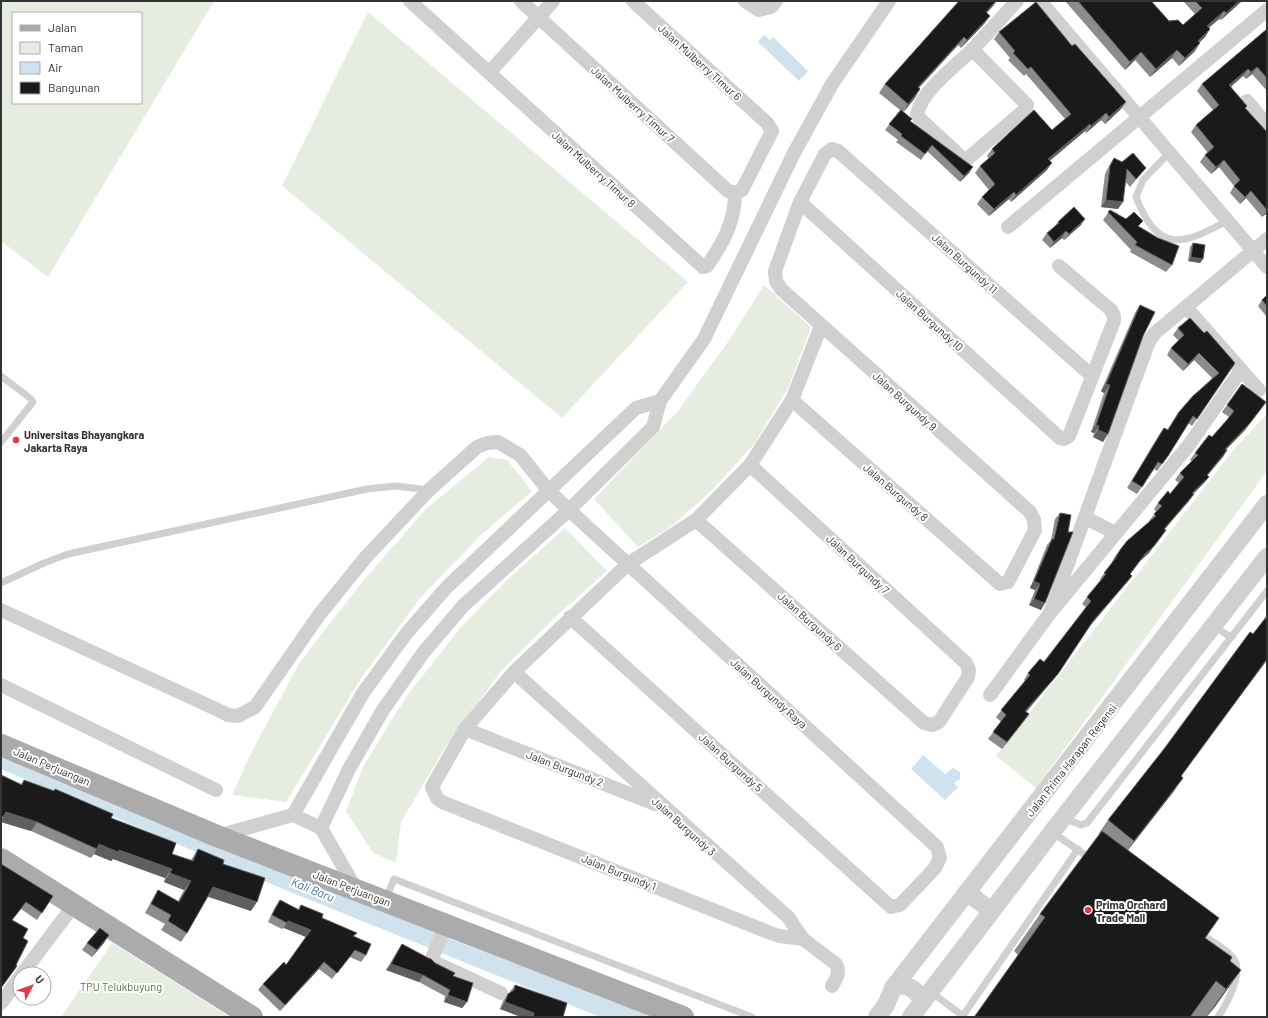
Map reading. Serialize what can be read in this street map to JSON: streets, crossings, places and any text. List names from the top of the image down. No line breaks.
{"streets":{"main road":["Jalan Perjuangan"],"street":["Jalan Mulberry Timur 6","Jalan Mulberry Timur 7","Jalan Mulberry Timur 8","Jalan Burgundy 11","Jalan Burgundy 10","Jalan Burgundy 9","Jalan Burgundy 8","Jalan Burgundy 7","Jalan Burgundy 6","Jalan Burgundy Raya","Jalan Prima Harapan Regensi","Jalan Burgundy 5","Jalan Burgundy 2","Jalan Burgundy 3","Jalan Burgundy 1"]},"crossings":[["Jalan Mulberry Timur 6","Jalan Mulberry Timur 7"],["Jalan Mulberry Timur 6","Jalan Mulberry Timur 8"],["Jalan Mulberry Timur 7","Jalan Mulberry Timur 8"],["Jalan Burgundy 11","Jalan Burgundy 10"],["Jalan Burgundy 11","Jalan Burgundy 9"],["Jalan Burgundy 10","Jalan Burgundy 9"],["Jalan Burgundy 9","Jalan Burgundy 8"],["Jalan Burgundy 7","Jalan Burgundy 6"],["Jalan Burgundy Raya","Jalan Burgundy 5"],["Jalan Burgundy 2","Jalan Burgundy 3"],["Jalan Burgundy 2","Jalan Burgundy 1"],["Jalan Burgundy 3","Jalan Burgundy 1"]],"water":["Kali Baru"],"parks":["TPU Telukbuyung"],"places":["Universitas Bhayangkara Jakarta Raya","Prima Orchard Trade Mall"],"legend":["Jalan","Taman","Air","Bangunan"],"north":"top right"}
